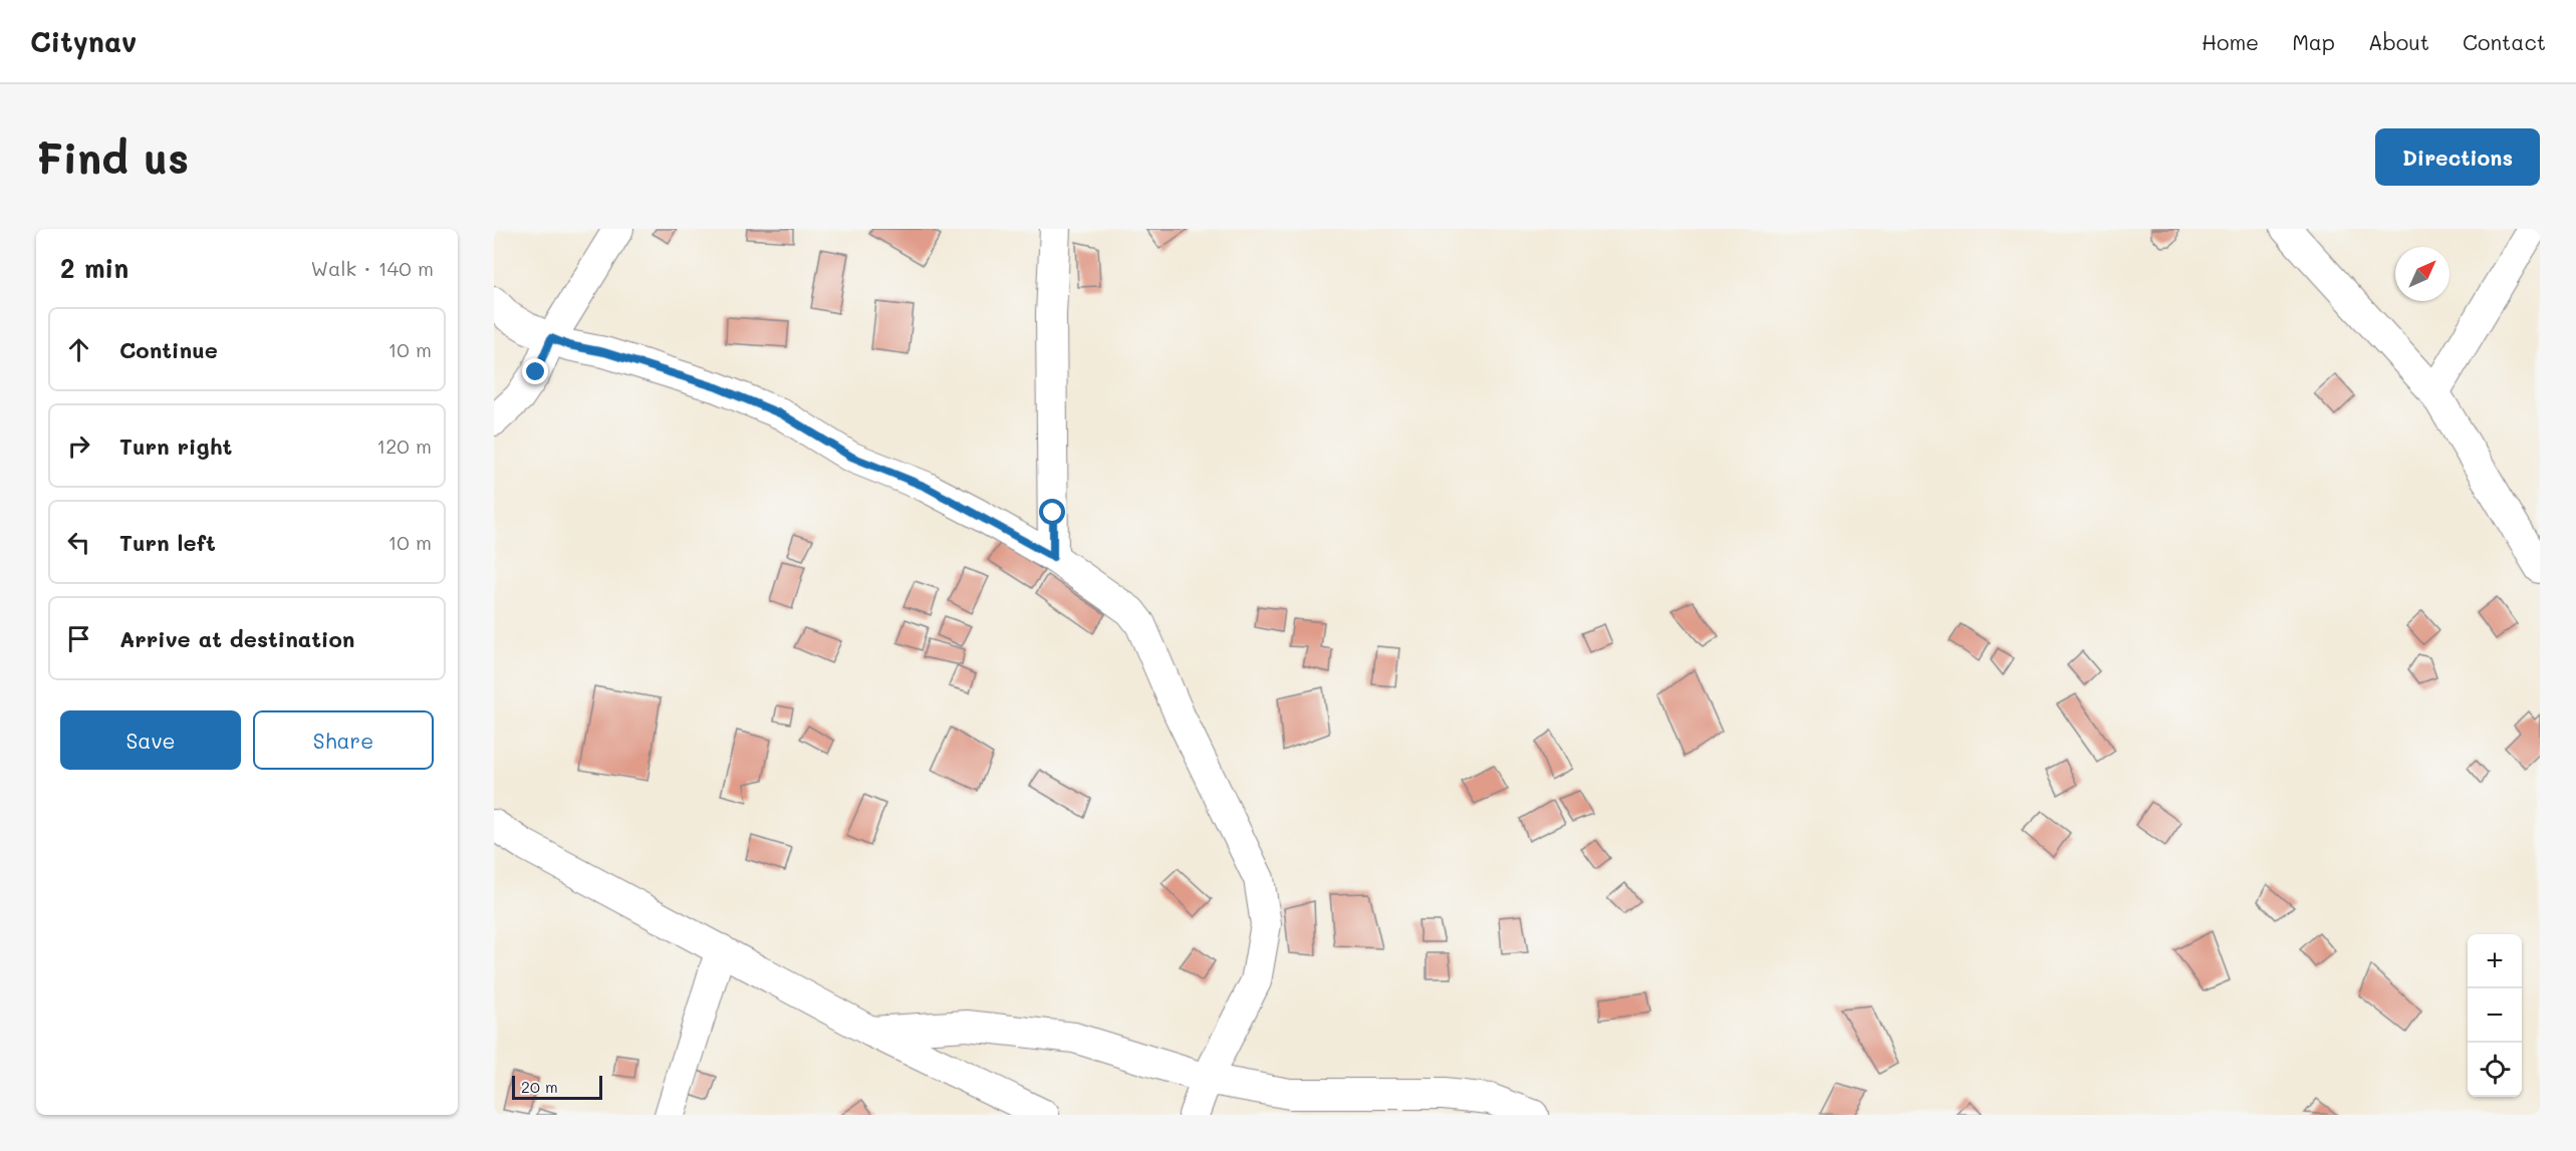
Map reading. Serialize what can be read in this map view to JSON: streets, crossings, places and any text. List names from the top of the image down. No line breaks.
{"scale_bar":"20 m","north":"top right","page":{"header":"Citynav","nav":["Home","Map","About","Contact"],"buttons":["Directions",["Save","Share"]],"title":"Find us","heading":["2 min","Walk · 140 m"],"list":[["Continue","10 m"],["Turn right","120 m"],["Turn left","10 m"],"Arrive at destination"],"map_buttons":["+","−"],"scale":"20 m"}}
